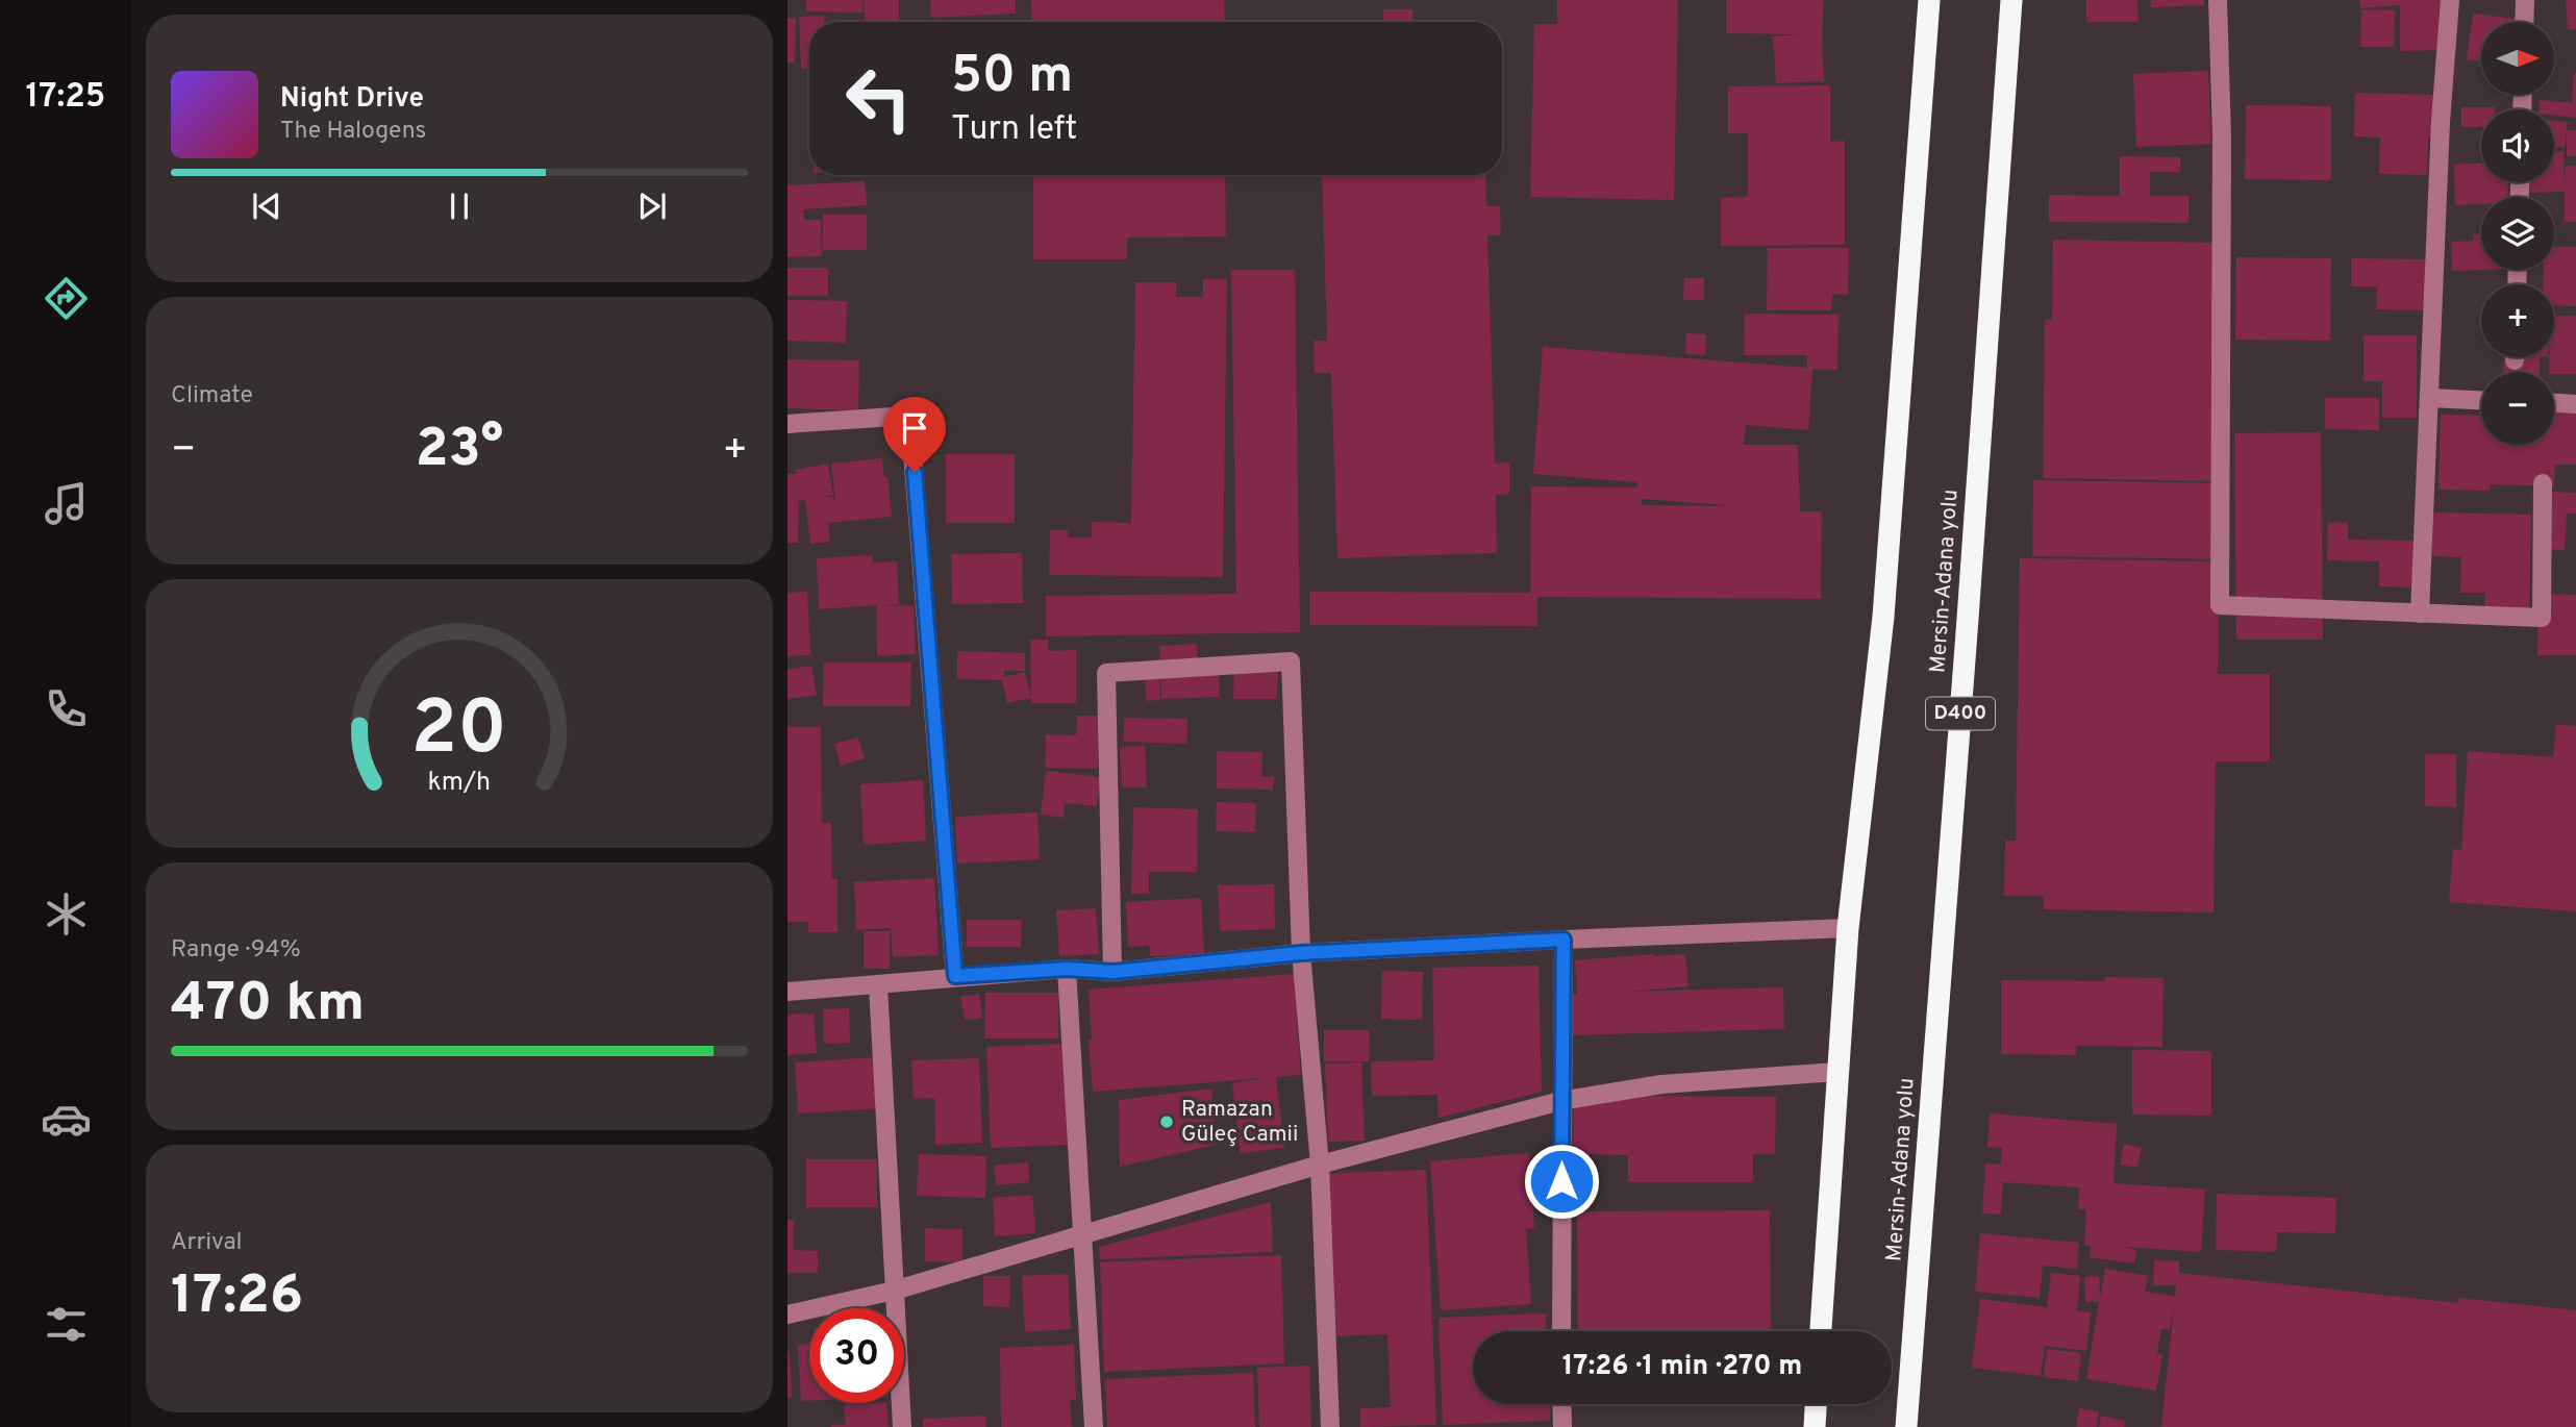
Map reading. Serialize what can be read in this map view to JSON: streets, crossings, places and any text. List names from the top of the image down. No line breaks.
{"streets":{"highway":["Mersin-Adana yolu","D400"]},"places":["Ramazan Güleç Camii"],"north":"right","page":{"tabs":"17:25","map_buttons":["+","−"],"turn":["50 m","Turn left"],"song":["Night Drive","The Halogens"],"tile":["Climate",["Range · 94%","470 km"],["Arrival","17:26"]],"heat":["−","23°","+"],"limit":"30","trip":"17:26 · 1 min · 270 m","gauge":["20","km/h"]}}
